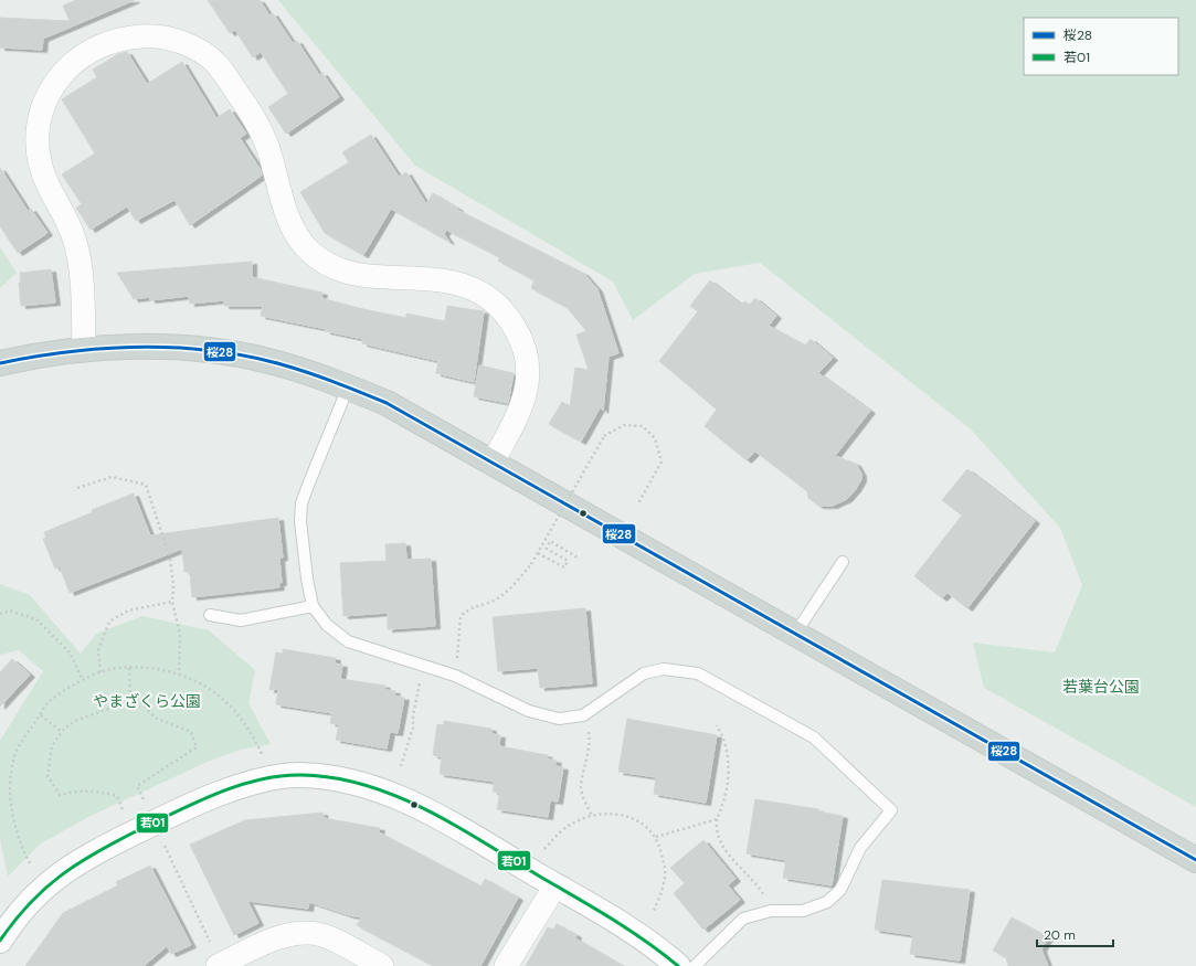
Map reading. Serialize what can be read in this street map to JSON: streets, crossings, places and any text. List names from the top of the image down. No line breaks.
{"parks":["若葉台公園","やまざくら公園"],"lines":["transit line 桜28","transit line 若01"],"legend":["桜28","若01"],"scale_bar":"20 m"}
